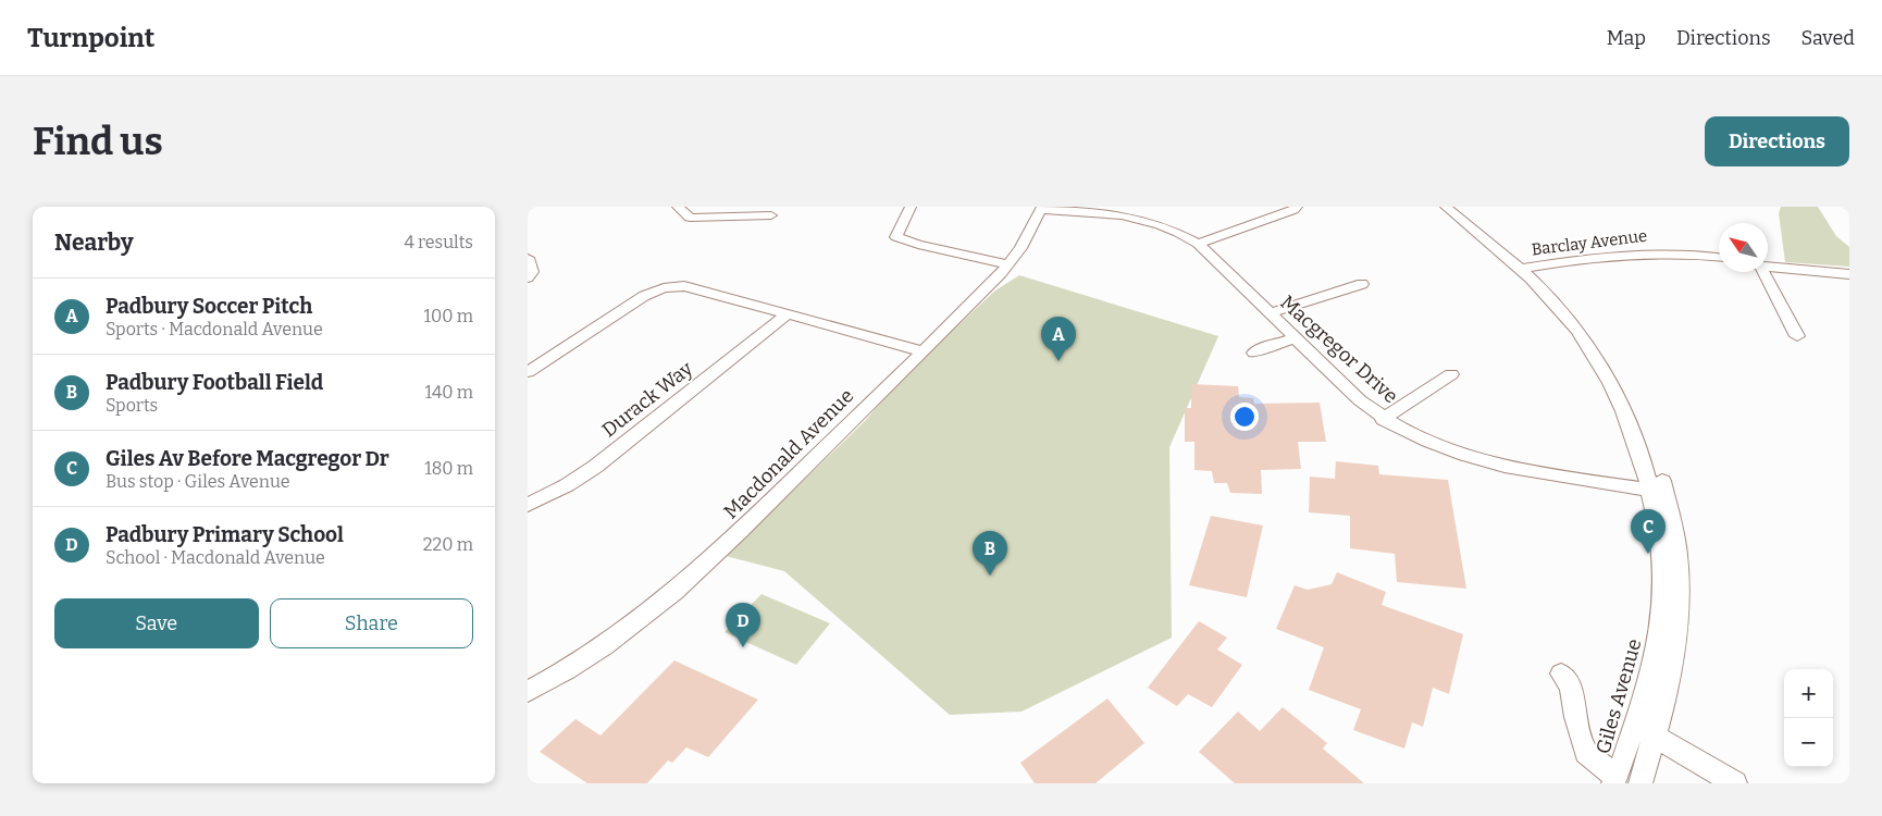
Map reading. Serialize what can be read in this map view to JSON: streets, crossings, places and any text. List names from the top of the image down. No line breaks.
{"streets":{"street":["Barclay Avenue","Macgregor Drive","Durack Way","Macdonald Avenue","Giles Avenue"]},"crossings":[["Barclay Avenue","Giles Avenue"],["Macgregor Drive","Macdonald Avenue"],["Macgregor Drive","Giles Avenue"]],"north":"top left","page":{"header":"Turnpoint","nav":["Map","Directions","Saved"],"buttons":["Directions",["Save","Share"]],"title":"Find us","heading":["Nearby","4 results"],"list":[{"mark":"A","name":"Padbury Soccer Pitch","note":"Sports · Macdonald Avenue","value":"100 m"},{"mark":"B","name":"Padbury Football Field","note":"Sports","value":"140 m"},{"mark":"C","name":"Giles Av Before Macgregor Dr","note":"Bus stop · Giles Avenue","value":"180 m"},{"mark":"D","name":"Padbury Primary School","note":"School · Macdonald Avenue","value":"220 m"}],"pins":["A","C","B","D"],"map_buttons":["+","−"]}}
